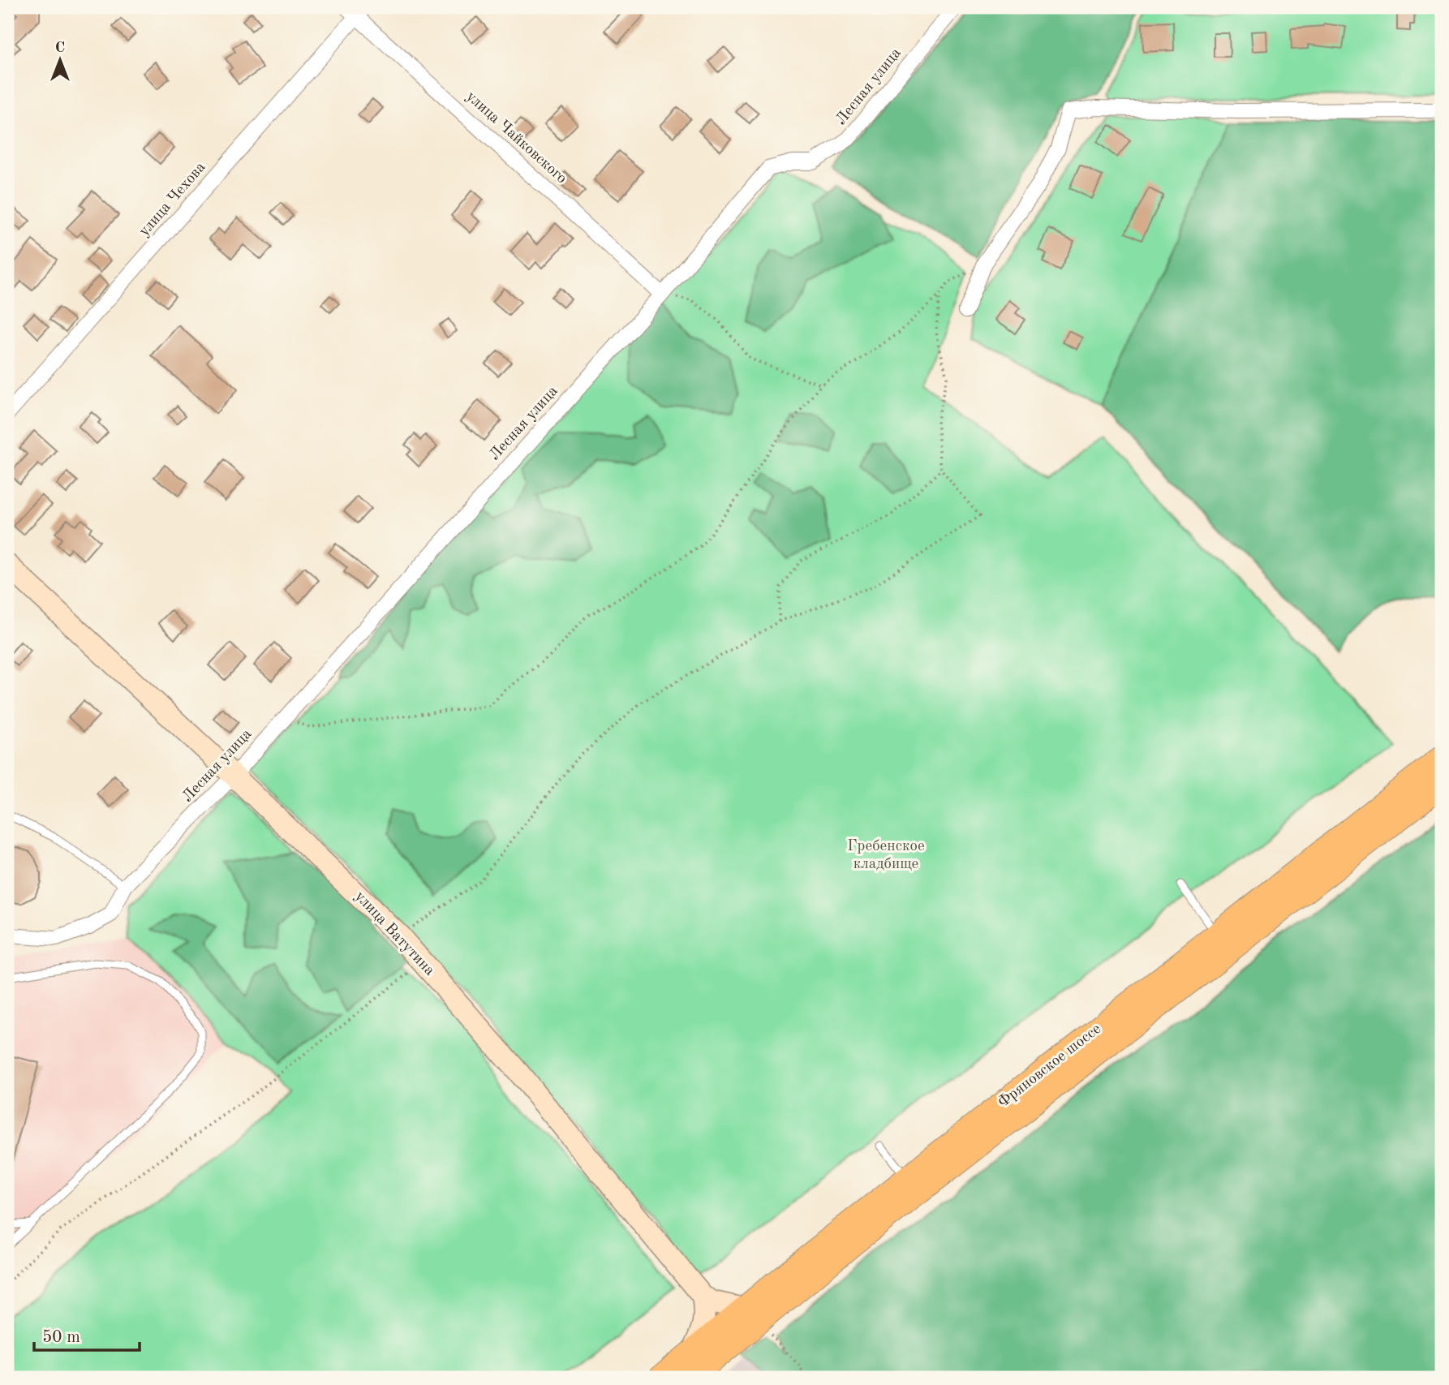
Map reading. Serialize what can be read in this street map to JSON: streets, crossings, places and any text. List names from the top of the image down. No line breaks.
{"streets":{"main road":["Фряновское шоссе"],"street":["Лесная улица","улица Чайковского","улица Чехова","улица Ватутина"]},"crossings":[["Лесная улица","улица Чайковского"],["Лесная улица","улица Ватутина"],["улица Чайковского","улица Чехова"]],"parks":["Гребенское кладбище"],"scale_bar":"50 m","north":"top"}
